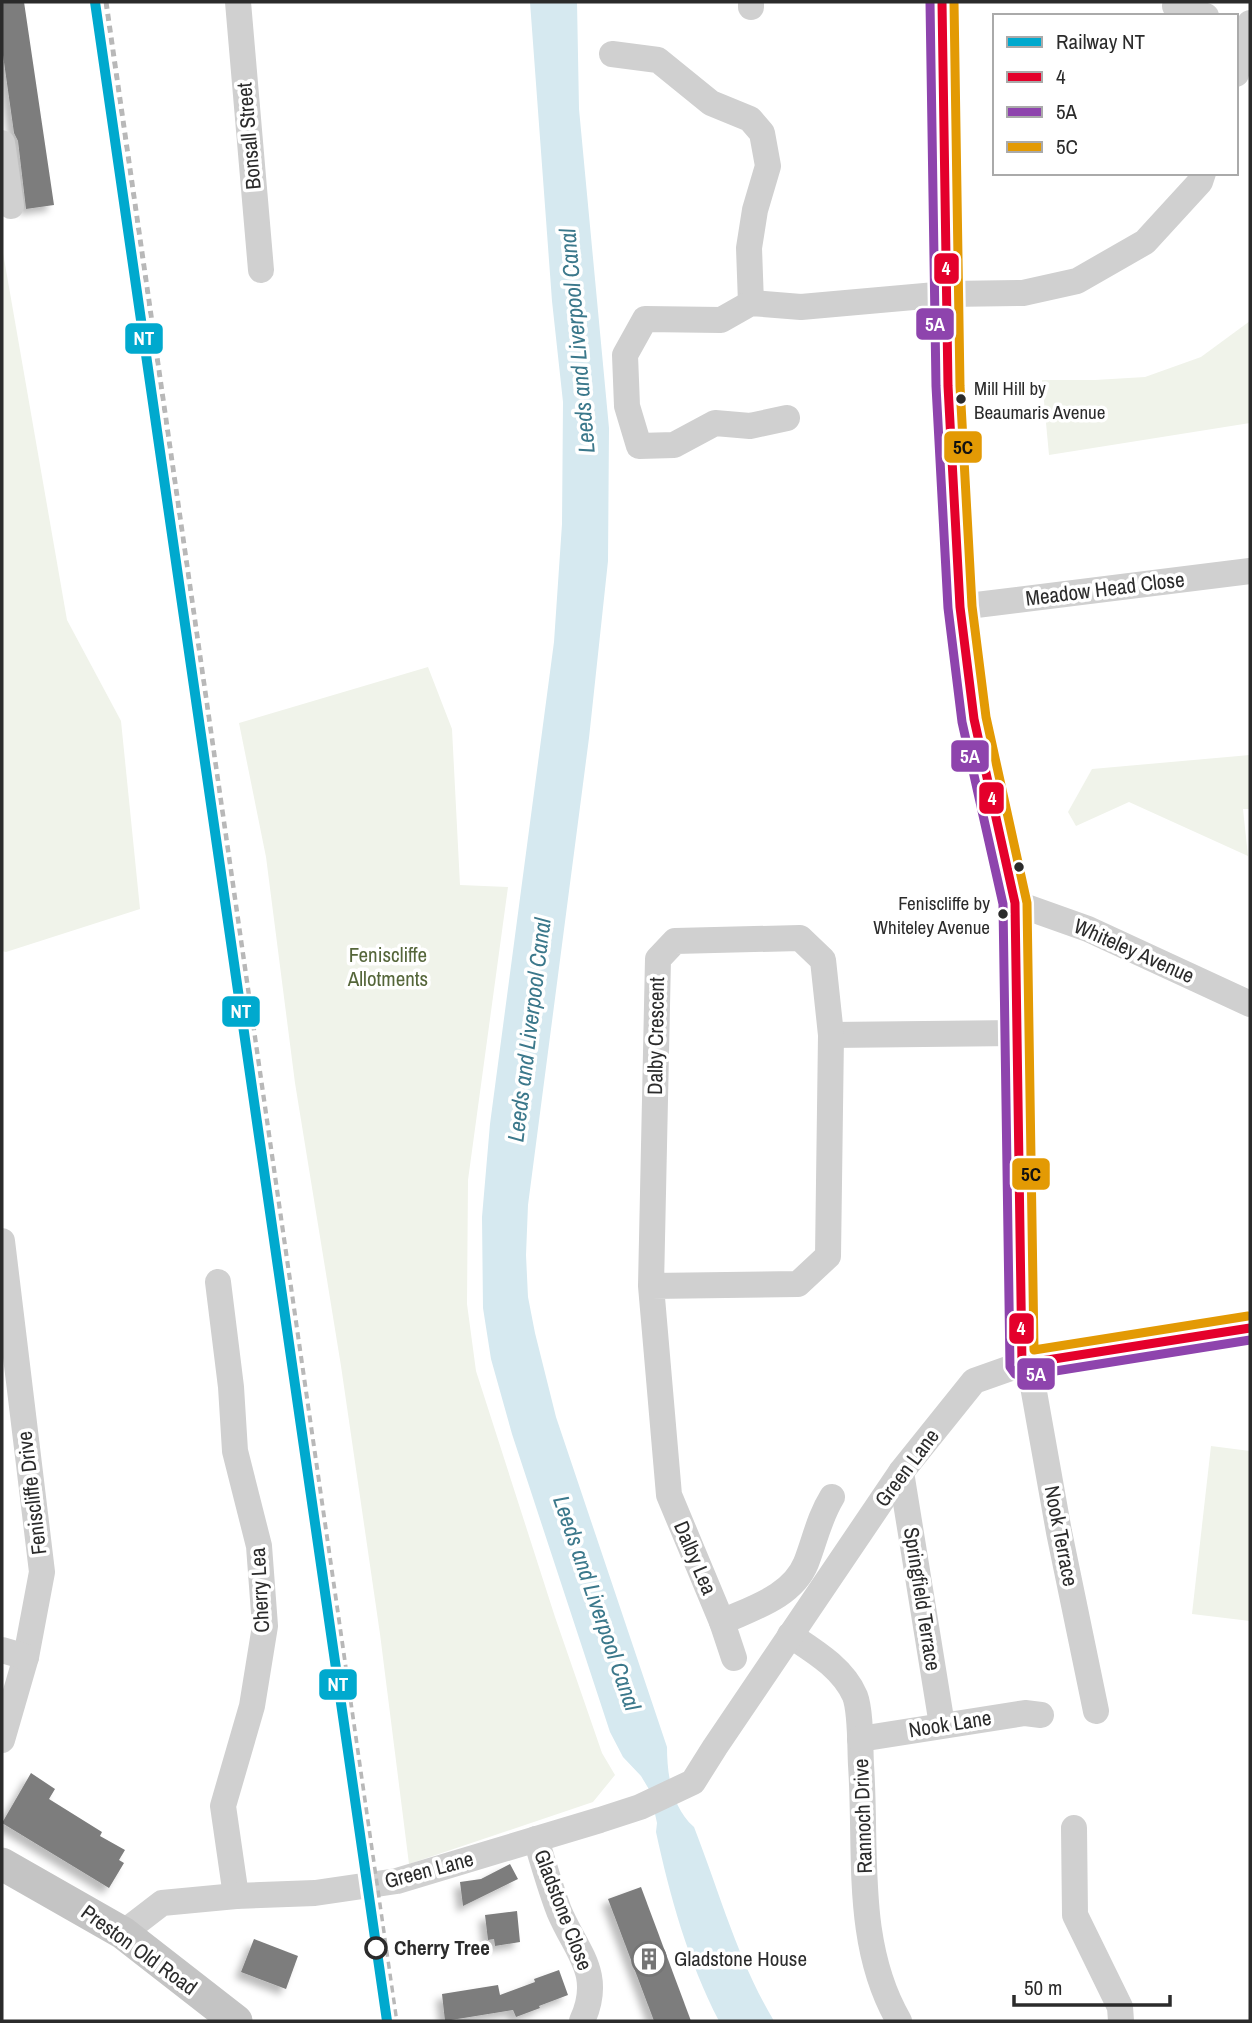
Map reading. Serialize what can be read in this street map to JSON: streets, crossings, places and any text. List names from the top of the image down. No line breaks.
{"streets":{"main road":["Preston Old Road"],"street":["Bonsall Street","Meadow Head Close","Whiteley Avenue","Dalby Crescent","Green Lane","Feniscliffe Drive","Nook Terrace","Dalby Lea","Cherry Lea","Springfield Terrace","Nook Lane","Rannoch Drive","Gladstone Close"]},"crossings":[["Dalby Crescent","Dalby Lea"],["Green Lane","Nook Terrace"],["Green Lane","Cherry Lea"],["Green Lane","Springfield Terrace"],["Green Lane","Rannoch Drive"],["Green Lane","Gladstone Close"],["Green Lane","Preston Old Road"],["Springfield Terrace","Nook Lane"],["Nook Lane","Rannoch Drive"]],"water":["Leeds and Liverpool Canal"],"parks":["Feniscliffe Allotments"],"places":{"other":["Mill Hill by Beaumaris Avenue","Feniscliffe by Whiteley Avenue","Cherry Tree"],"building":["Gladstone House"]},"lines":["rail line NT","transit line 4","transit line 5A","transit line 5C"],"legend":["Railway NT","4","5A","5C"],"scale_bar":"50 m"}
